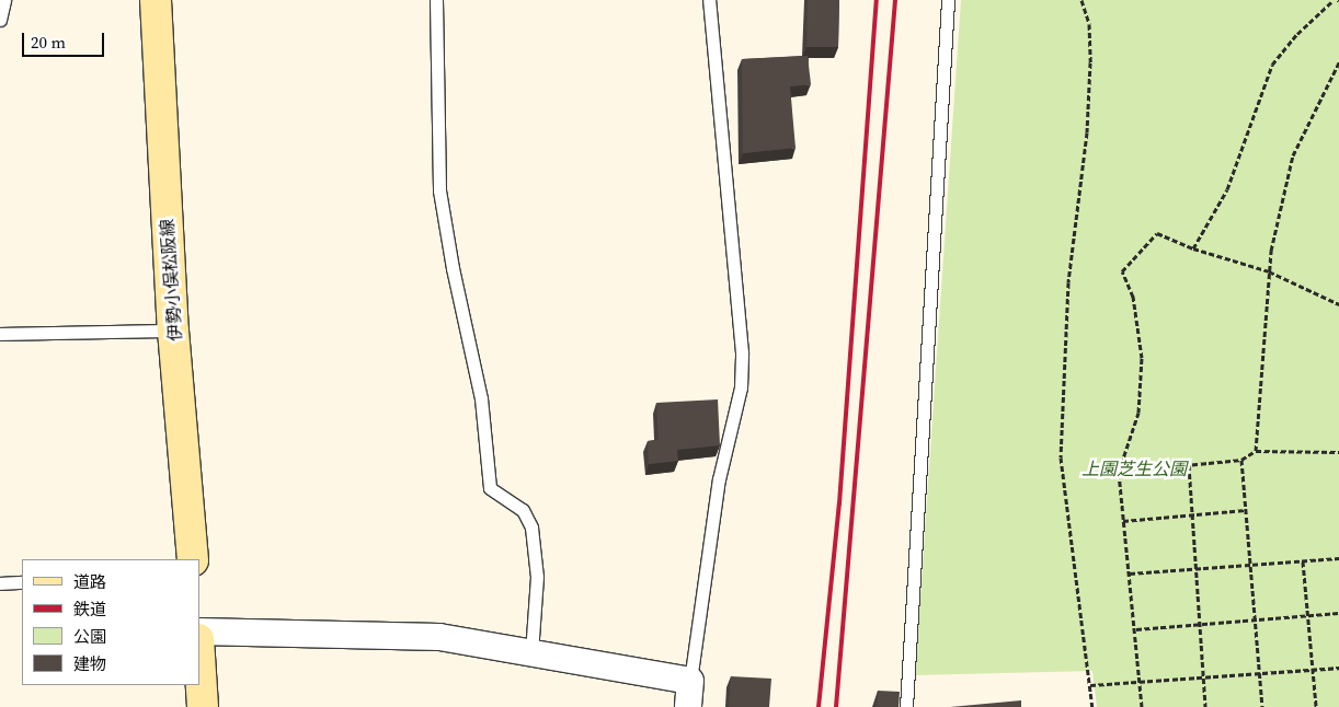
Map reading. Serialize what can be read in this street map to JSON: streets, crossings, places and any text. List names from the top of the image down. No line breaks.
{"streets":{"main road":["伊勢小俣松阪線"]},"parks":["上園芝生公園"],"legend":["道路","鉄道","公園","建物"],"scale_bar":"20 m"}
